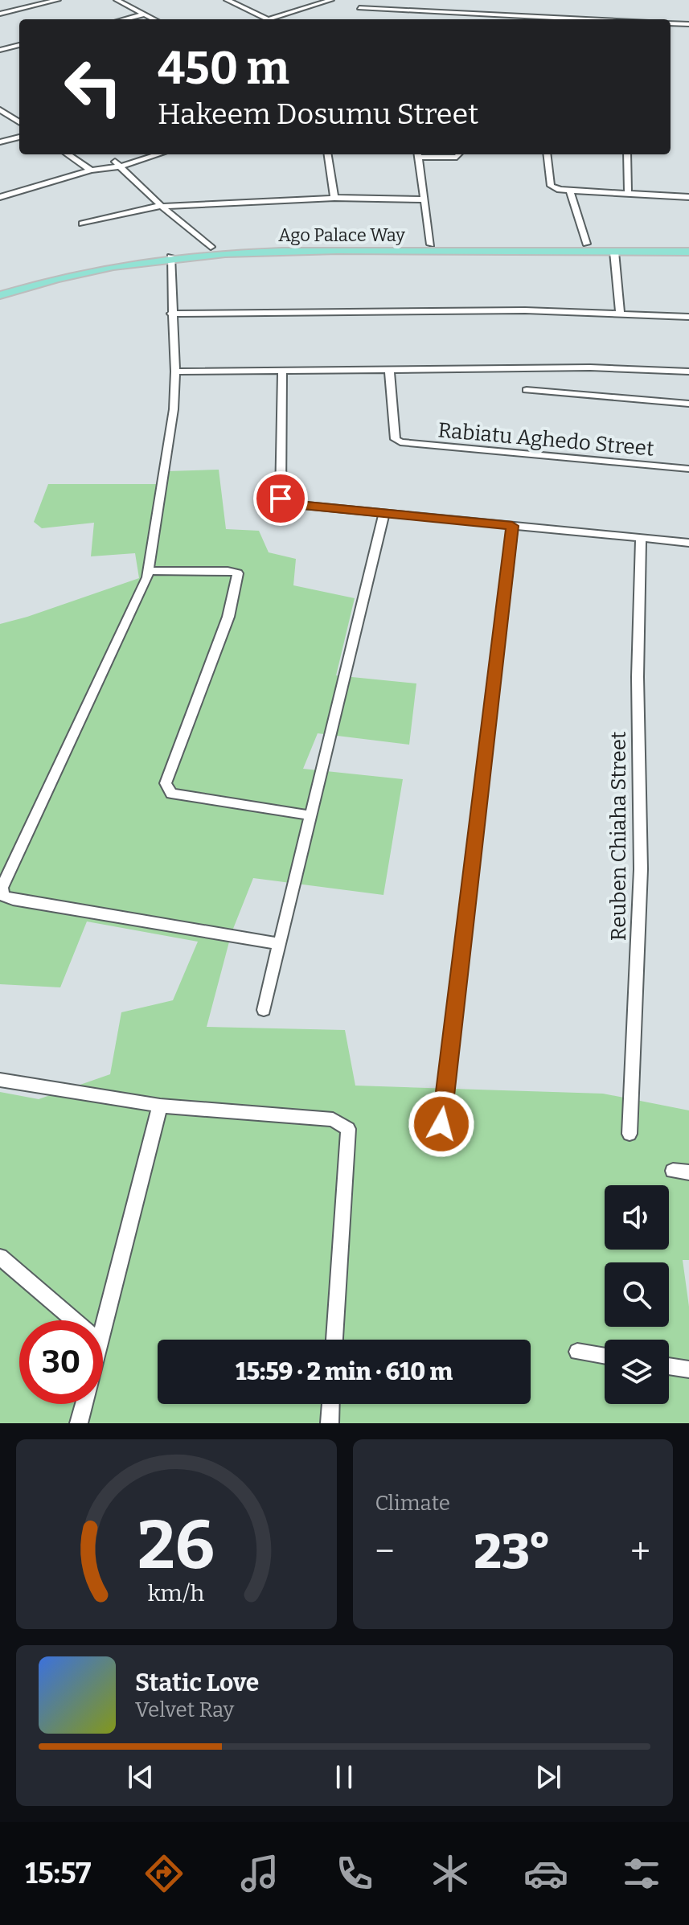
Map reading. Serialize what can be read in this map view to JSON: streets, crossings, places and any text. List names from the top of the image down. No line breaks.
{"streets":{"main road":["Ago Palace Way"],"street":["Rabiatu Aghedo Street","Reuben Chiaha Street"]},"page":{"turn":["450 m","Hakeem Dosumu Street"],"limit":"30","trip":"15:59 · 2 min · 610 m","tile":"Climate","heat":["−","23°","+"],"song":["Static Love","Velvet Ray"],"tabs":"15:57","gauge":["26","km/h"]}}
